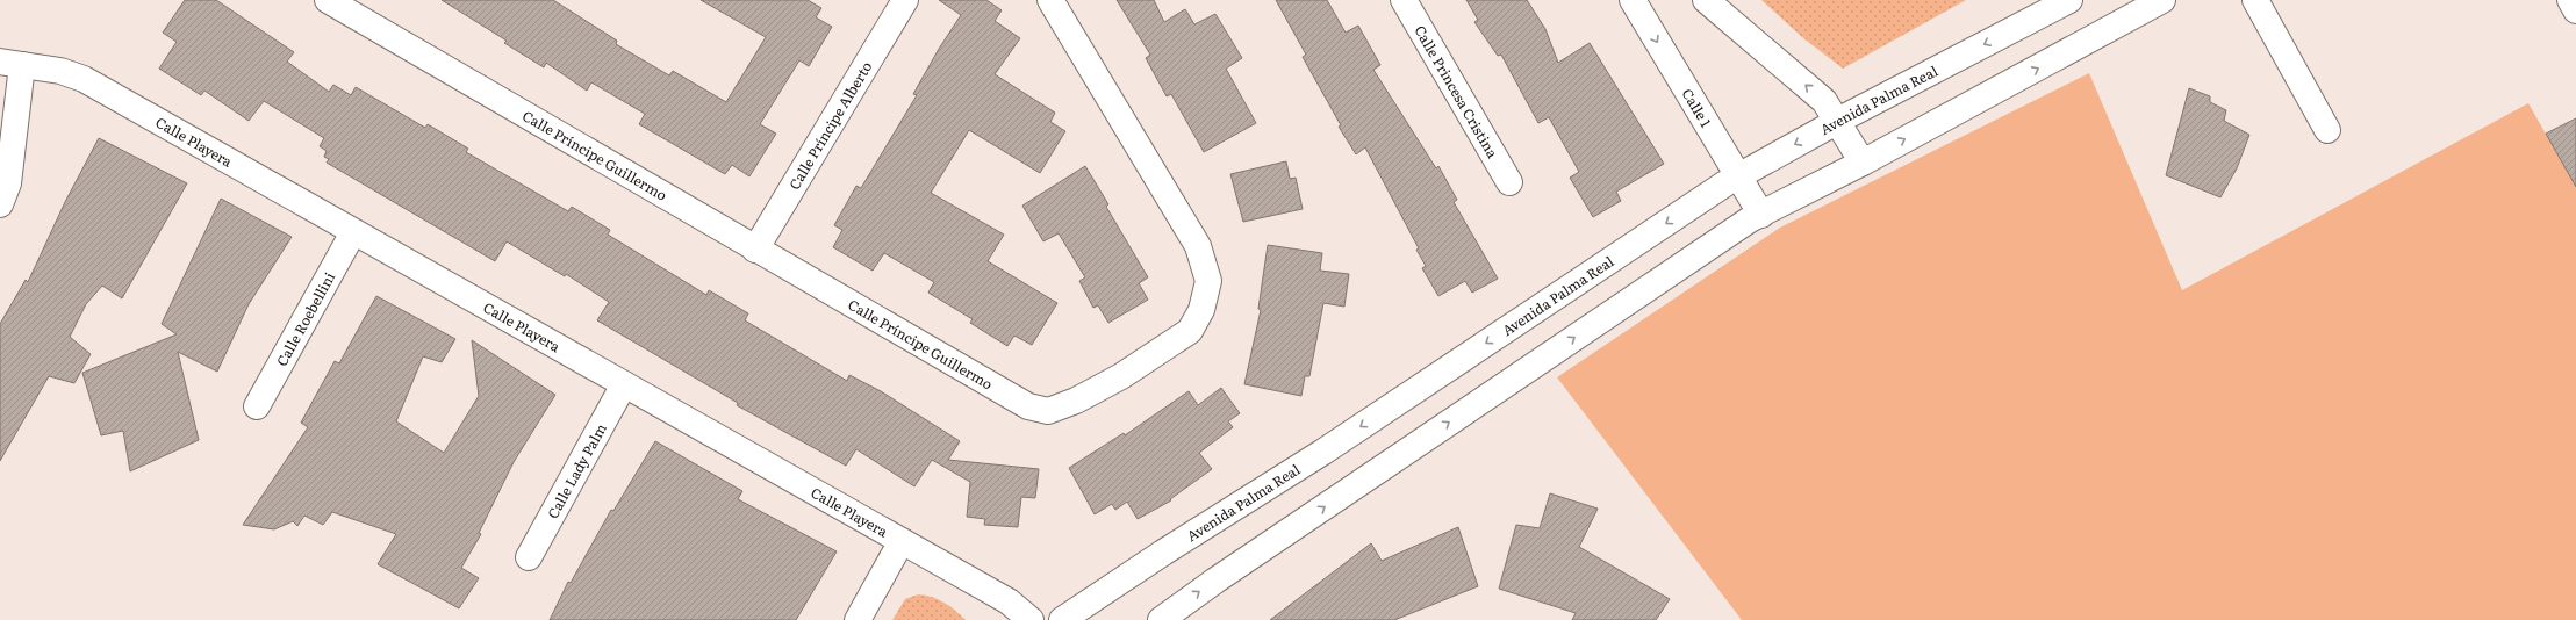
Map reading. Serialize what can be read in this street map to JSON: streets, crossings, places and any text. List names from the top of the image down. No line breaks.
{"streets":{"street":["Calle Princesa Cristina","Avenida Palma Real","Calle 1","Calle Príncipe Alberto","Calle Playera","Calle Príncipe Guillermo","Calle Roebellini","Calle Lady Palm"]},"crossings":[["Avenida Palma Real","Calle 1"],["Calle Príncipe Alberto","Calle Príncipe Guillermo"],["Calle Playera","Calle Roebellini"],["Calle Playera","Calle Lady Palm"]]}
